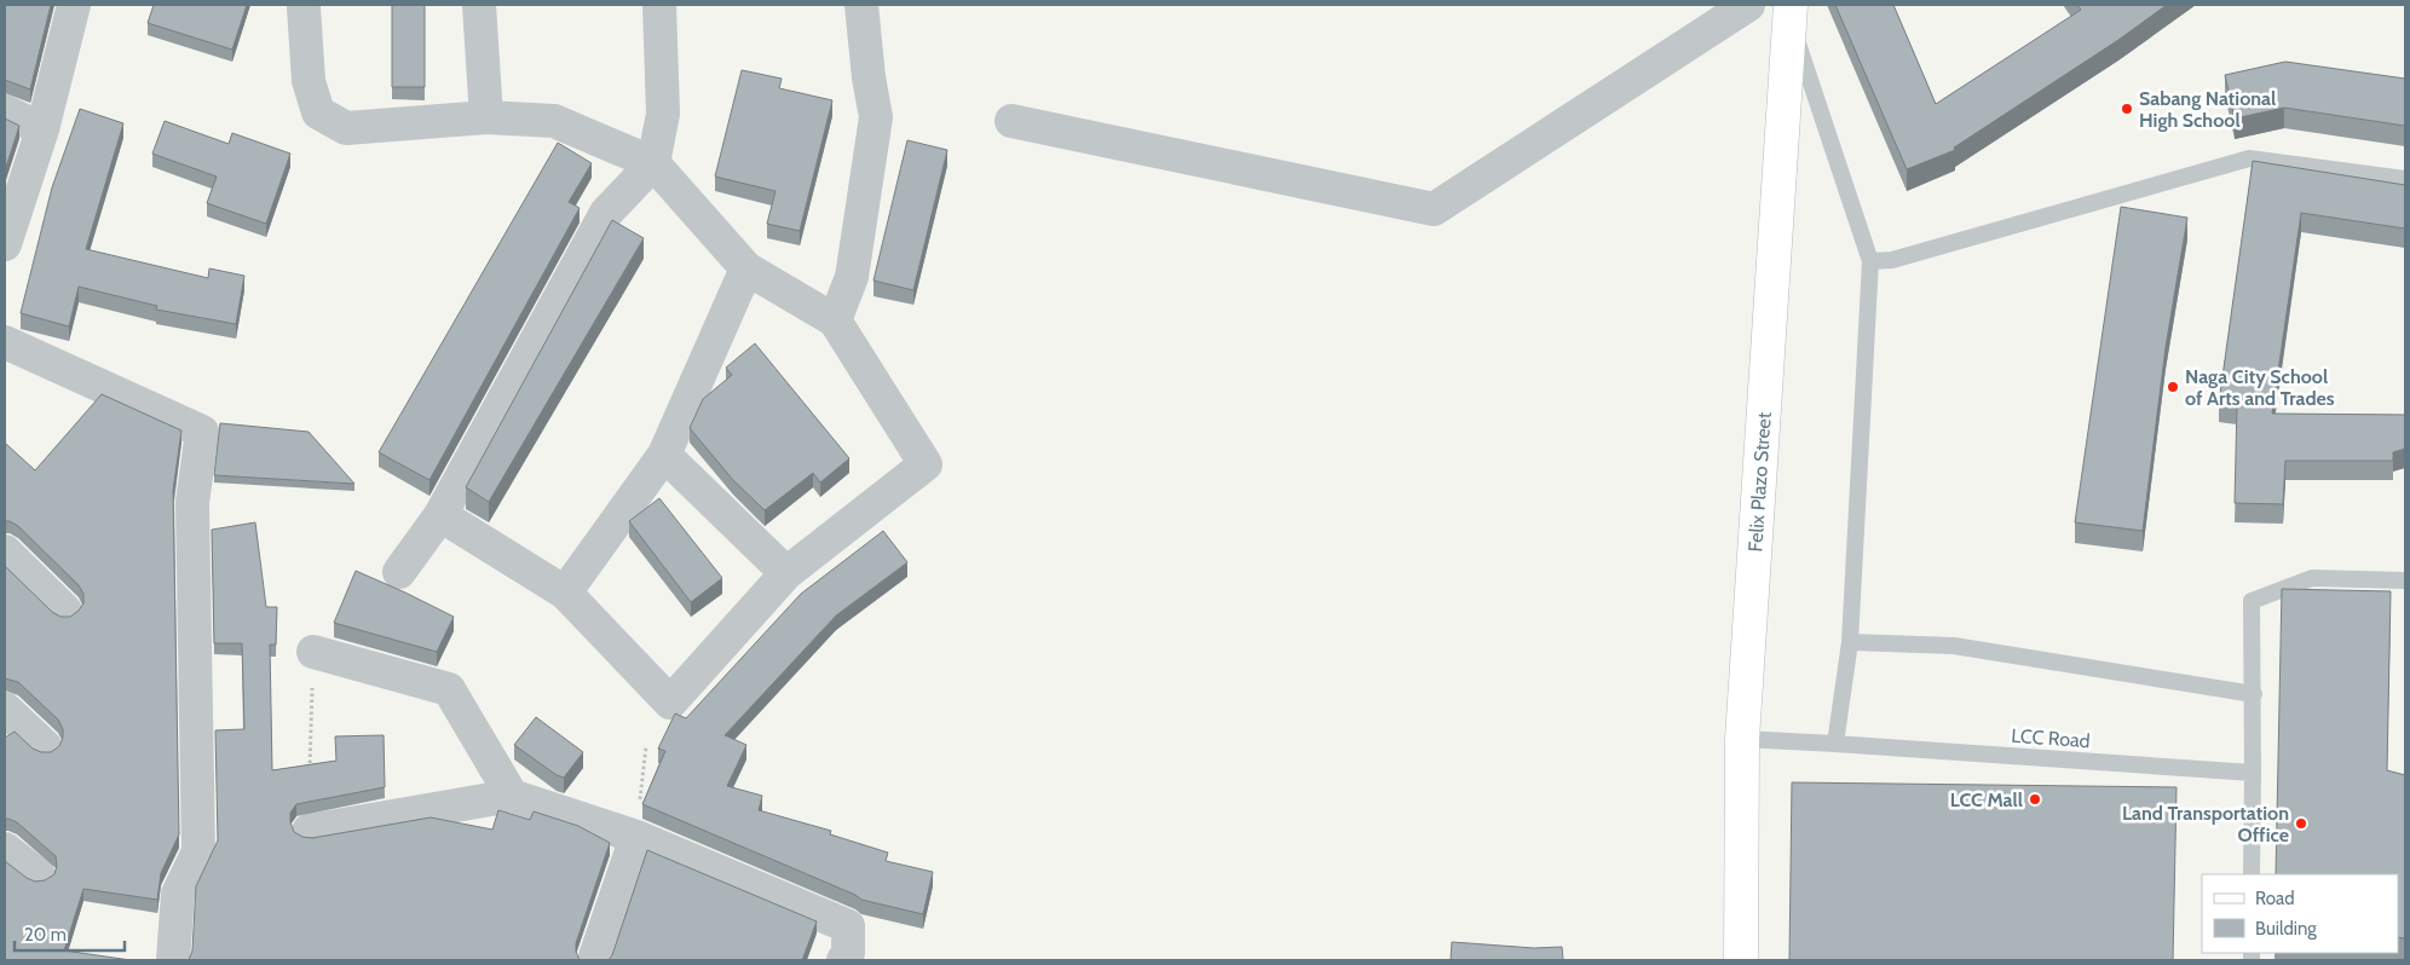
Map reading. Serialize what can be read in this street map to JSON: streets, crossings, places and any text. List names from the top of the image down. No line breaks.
{"streets":{"main road":["Felix Plazo Street"],"lane":["LCC Road"]},"crossings":[["Felix Plazo Street","LCC Road"]],"places":["Sabang National High School","Naga City School of Arts and Trades","LCC Mall","Land Transportation Office"],"legend":["Road","Building"],"scale_bar":"20 m"}
